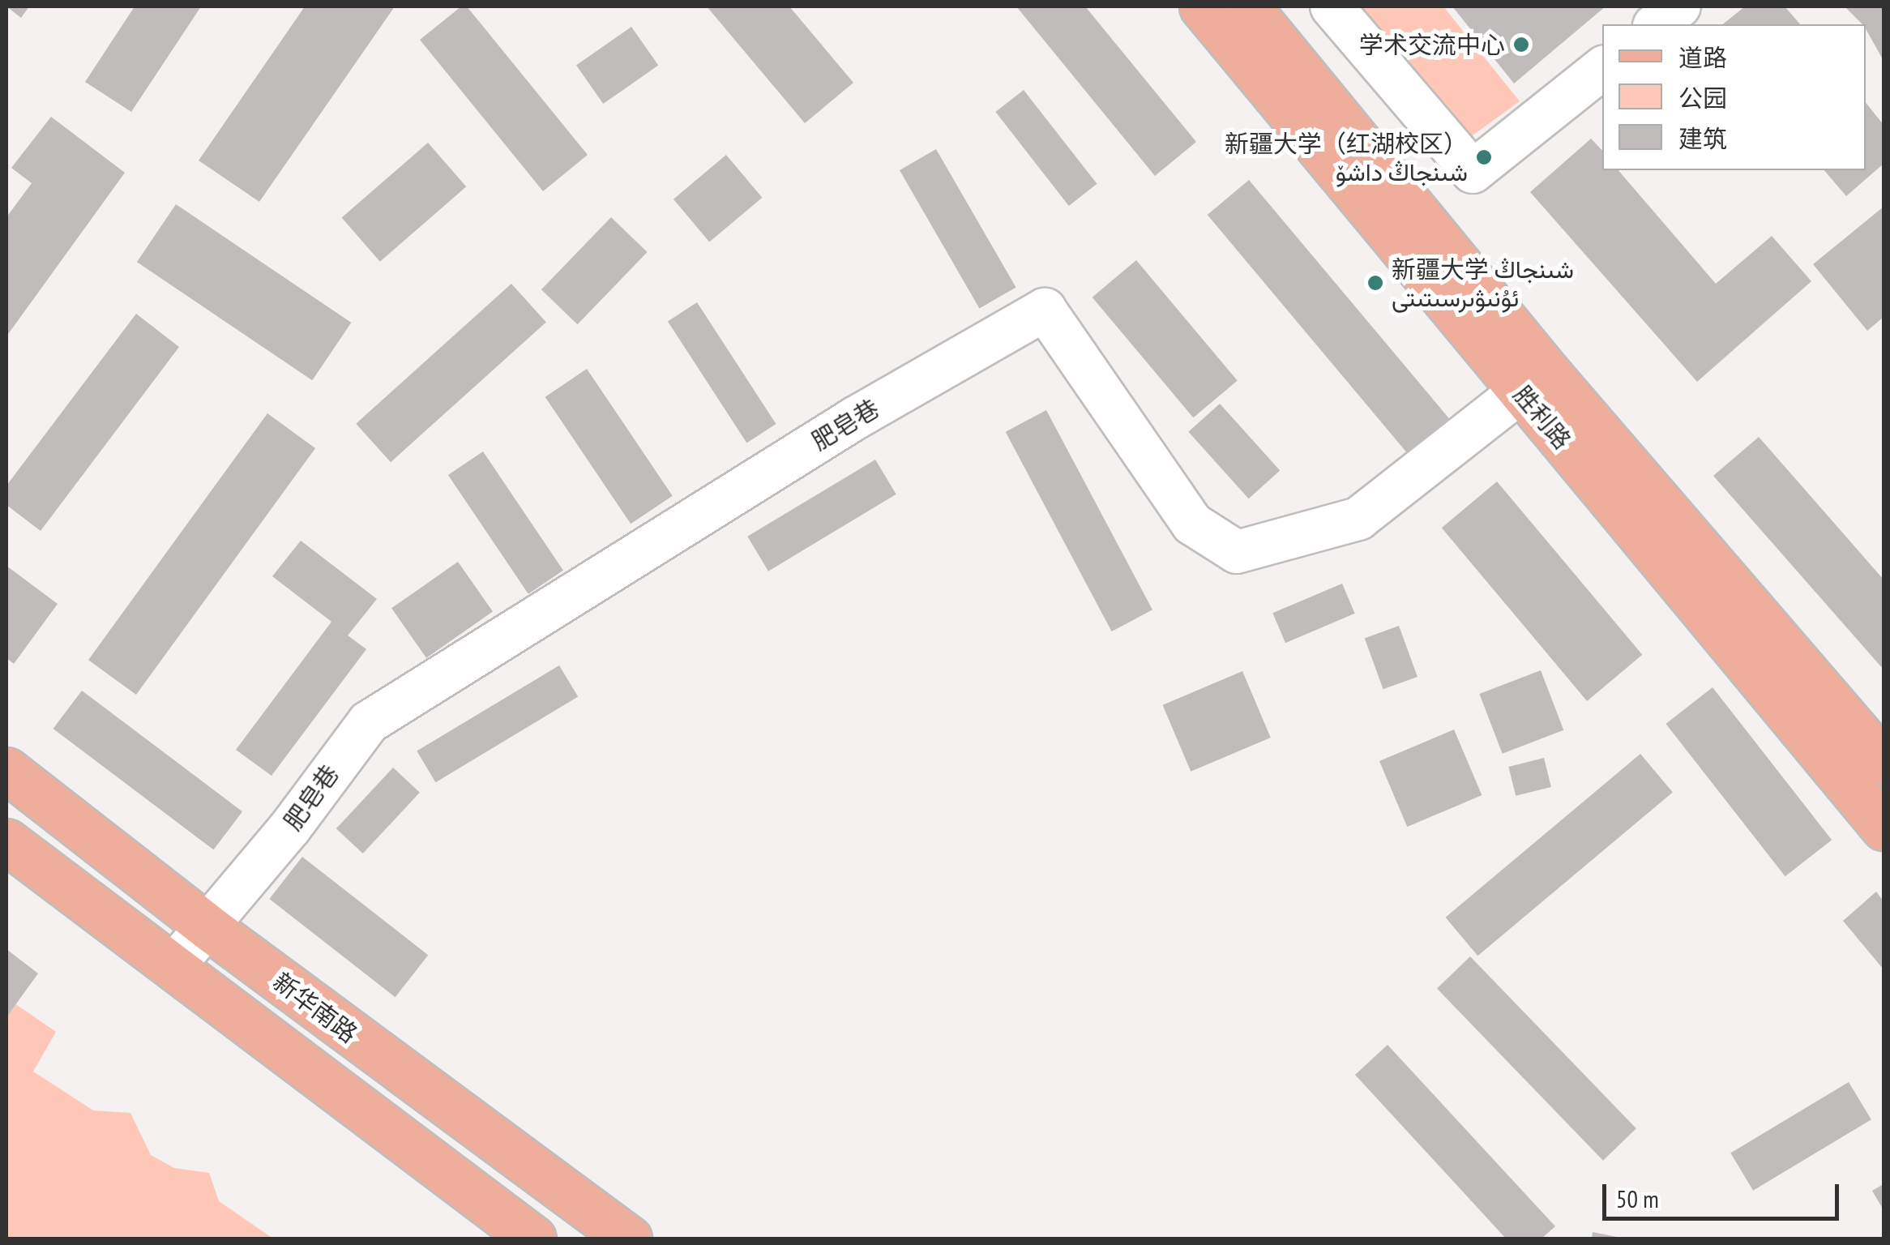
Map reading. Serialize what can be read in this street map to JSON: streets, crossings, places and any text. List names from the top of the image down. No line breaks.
{"streets":{"main road":["胜利路","新华南路"],"street":["肥皂巷"]},"crossings":[["胜利路","肥皂巷"],["肥皂巷","新华南路"]],"places":["学术交流中心","新疆大学（红湖校区） شىنجاڭ داشۆ","新疆大学 شىنجاڭ ئۇنىۋىرسىتىتى"],"legend":["道路","公园","建筑"],"scale_bar":"50 m"}
